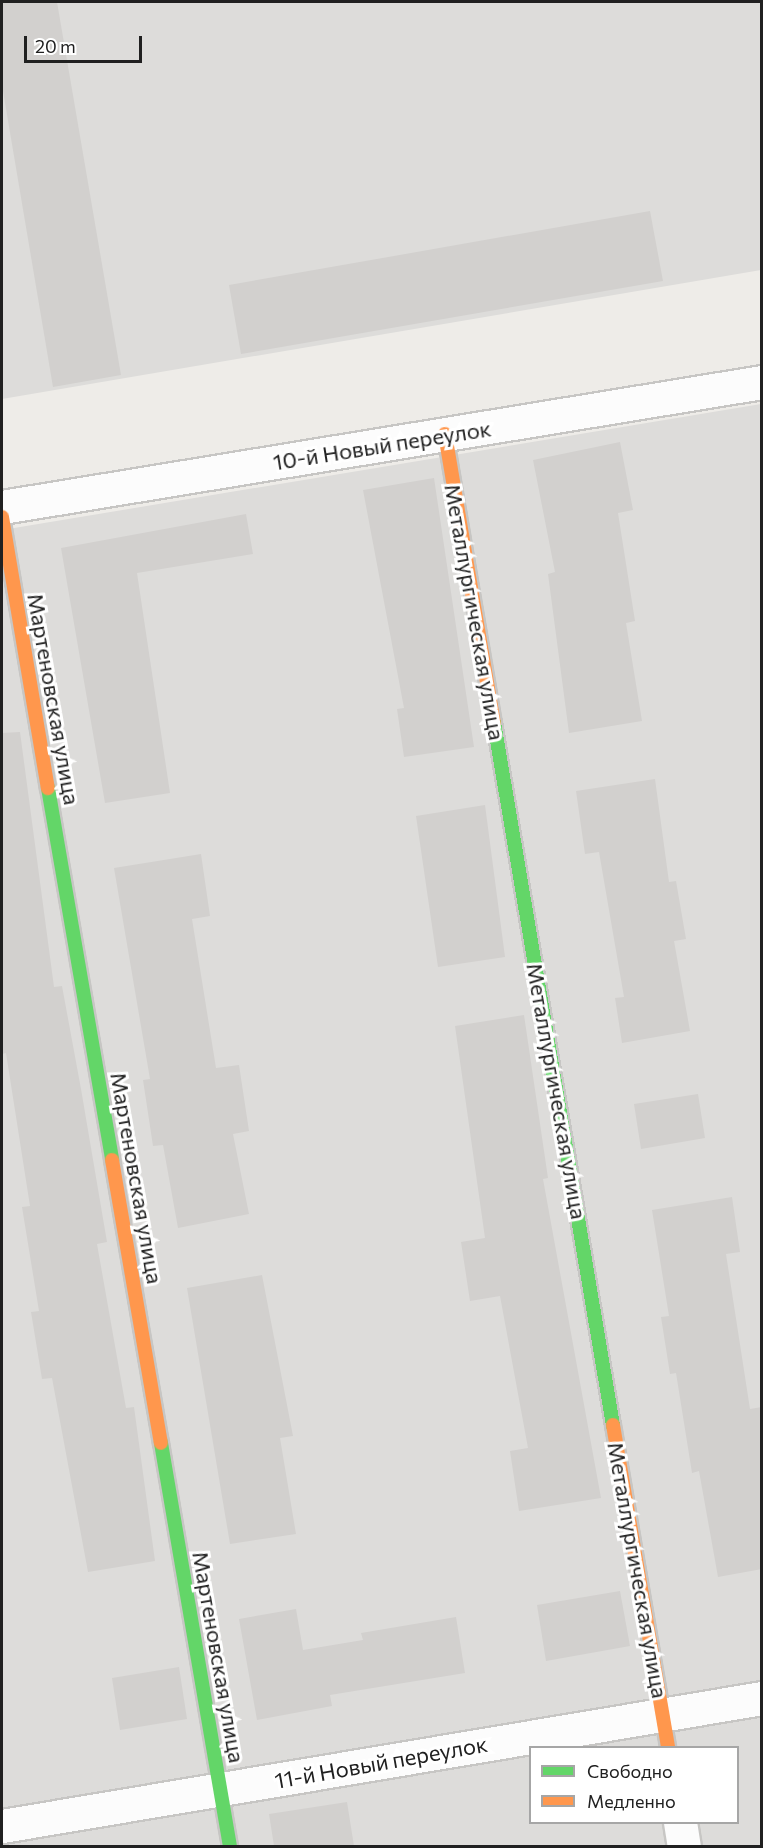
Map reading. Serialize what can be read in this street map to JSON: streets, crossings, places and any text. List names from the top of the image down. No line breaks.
{"streets":{"street":["10-й Новый переулок","Металлургическая улица","Мартеновская улица","11-й Новый переулок"]},"crossings":[["10-й Новый переулок","Металлургическая улица"],["Металлургическая улица","11-й Новый переулок"],["Мартеновская улица","11-й Новый переулок"]],"legend":["Свободно","Медленно"],"scale_bar":"20 m"}
